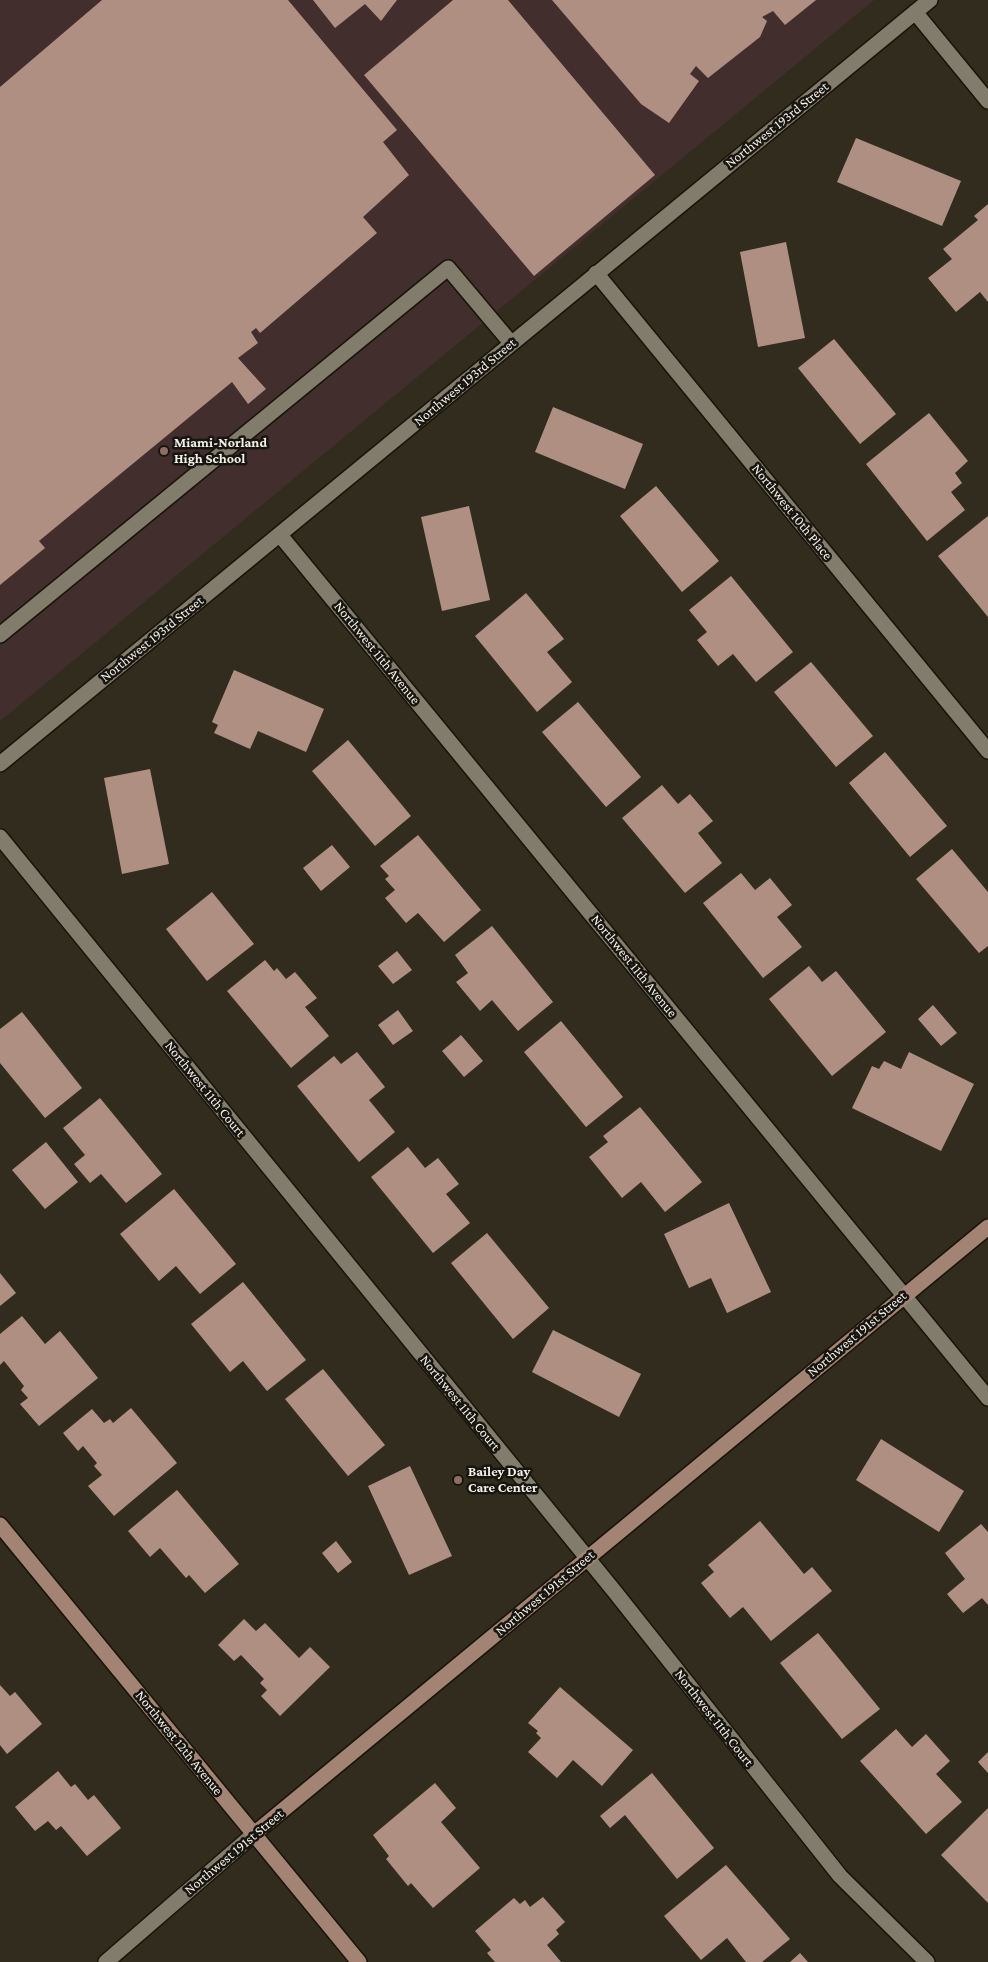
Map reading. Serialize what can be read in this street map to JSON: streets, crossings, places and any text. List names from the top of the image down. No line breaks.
{"streets":{"street":["Northwest 193rd Street","Northwest 10th Place","Northwest 11th Avenue","Northwest 11th Court","Northwest 191st Street","Northwest 12th Avenue"]},"crossings":[["Northwest 193rd Street","Northwest 10th Place"],["Northwest 193rd Street","Northwest 11th Avenue"],["Northwest 11th Avenue","Northwest 191st Street"],["Northwest 11th Court","Northwest 191st Street"],["Northwest 191st Street","Northwest 12th Avenue"]],"places":["Miami-Norland High School","Bailey Day Care Center"]}
